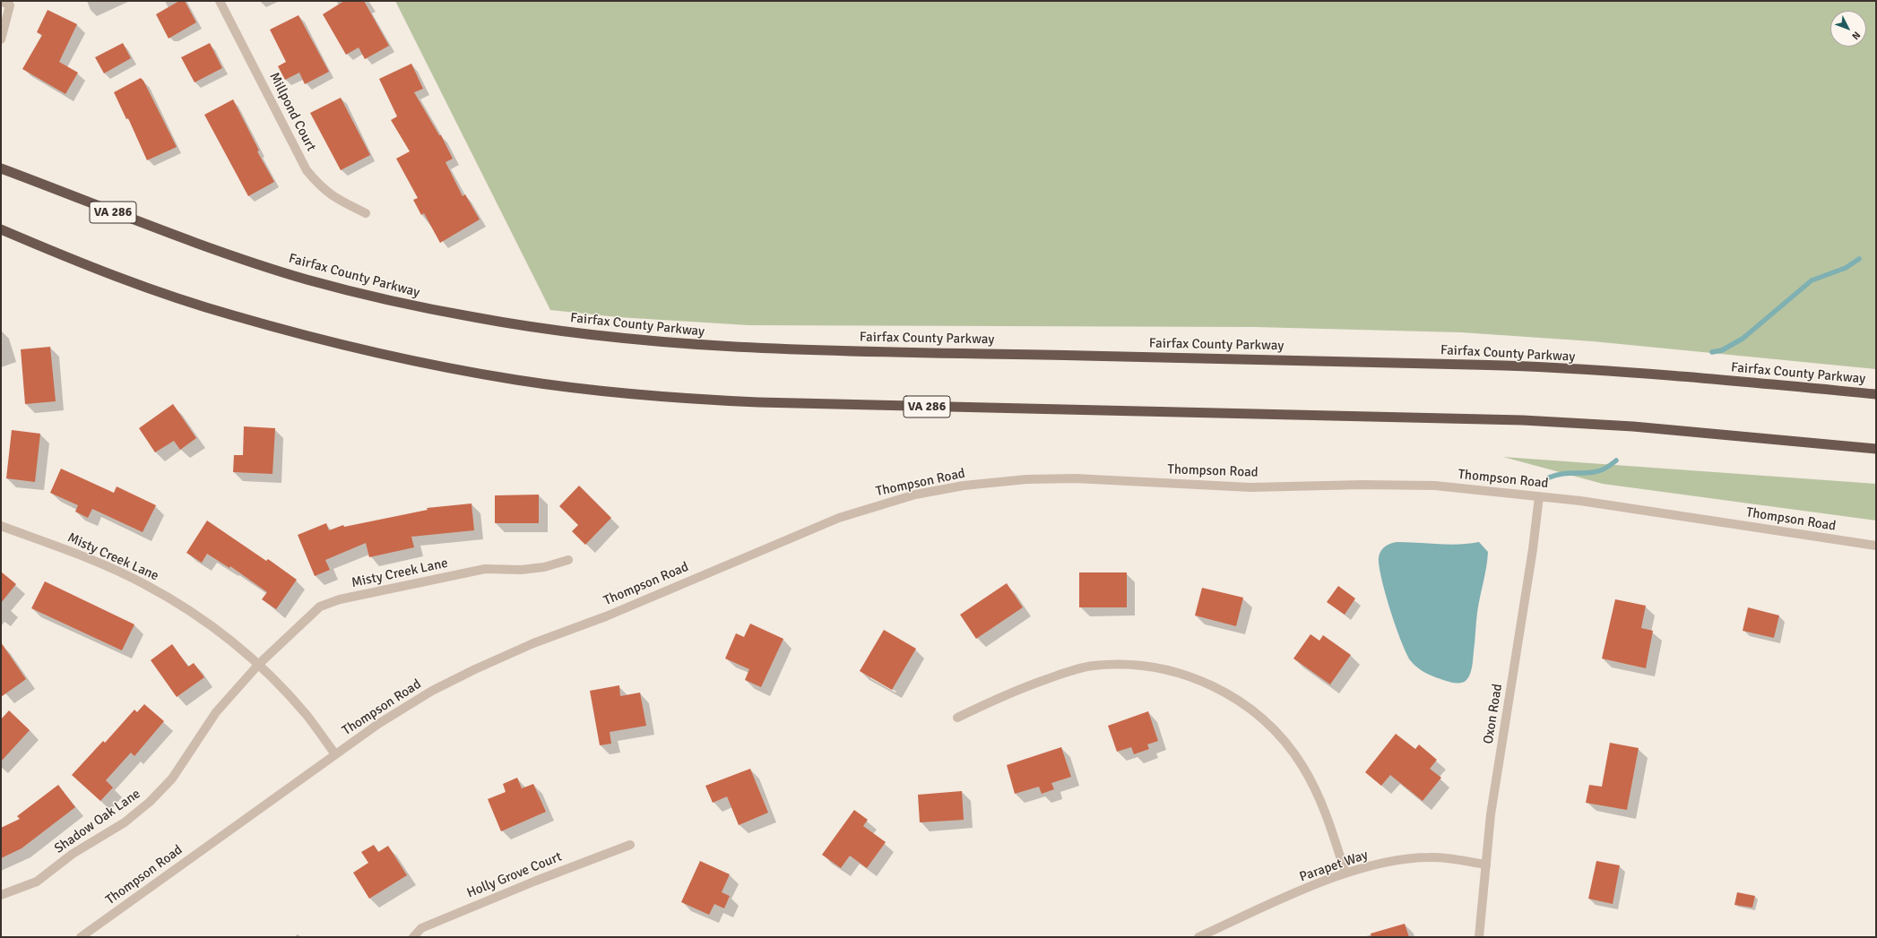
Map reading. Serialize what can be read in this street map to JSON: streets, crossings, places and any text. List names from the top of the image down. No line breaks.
{"streets":{"highway":["VA 286","Fairfax County Parkway"],"street":["Millpond Court","Thompson Road","Misty Creek Lane","Oxon Road","Shadow Oak Lane","Parapet Way","Holly Grove Court"]},"crossings":[["Thompson Road","Misty Creek Lane"],["Thompson Road","Oxon Road"],["Misty Creek Lane","Shadow Oak Lane"],["Oxon Road","Parapet Way"]],"north":"bottom right"}
